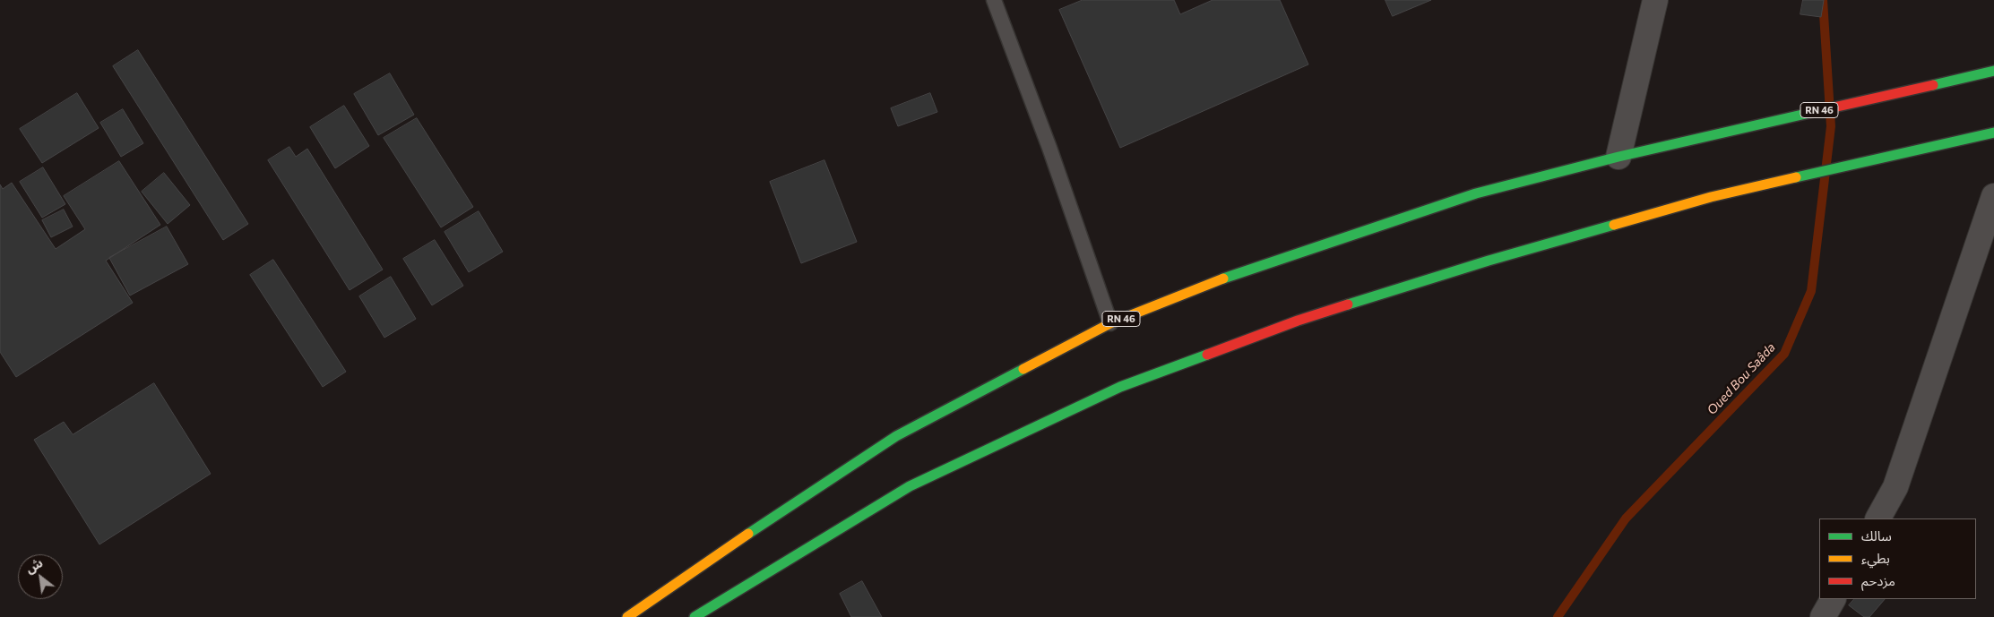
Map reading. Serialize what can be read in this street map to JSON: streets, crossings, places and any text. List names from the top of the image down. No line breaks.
{"streets":{"main road":["RN 46"]},"water":["Oued Bou Saâda"],"legend":["سالك","بطيء","مزدحم"],"north":"top left"}
